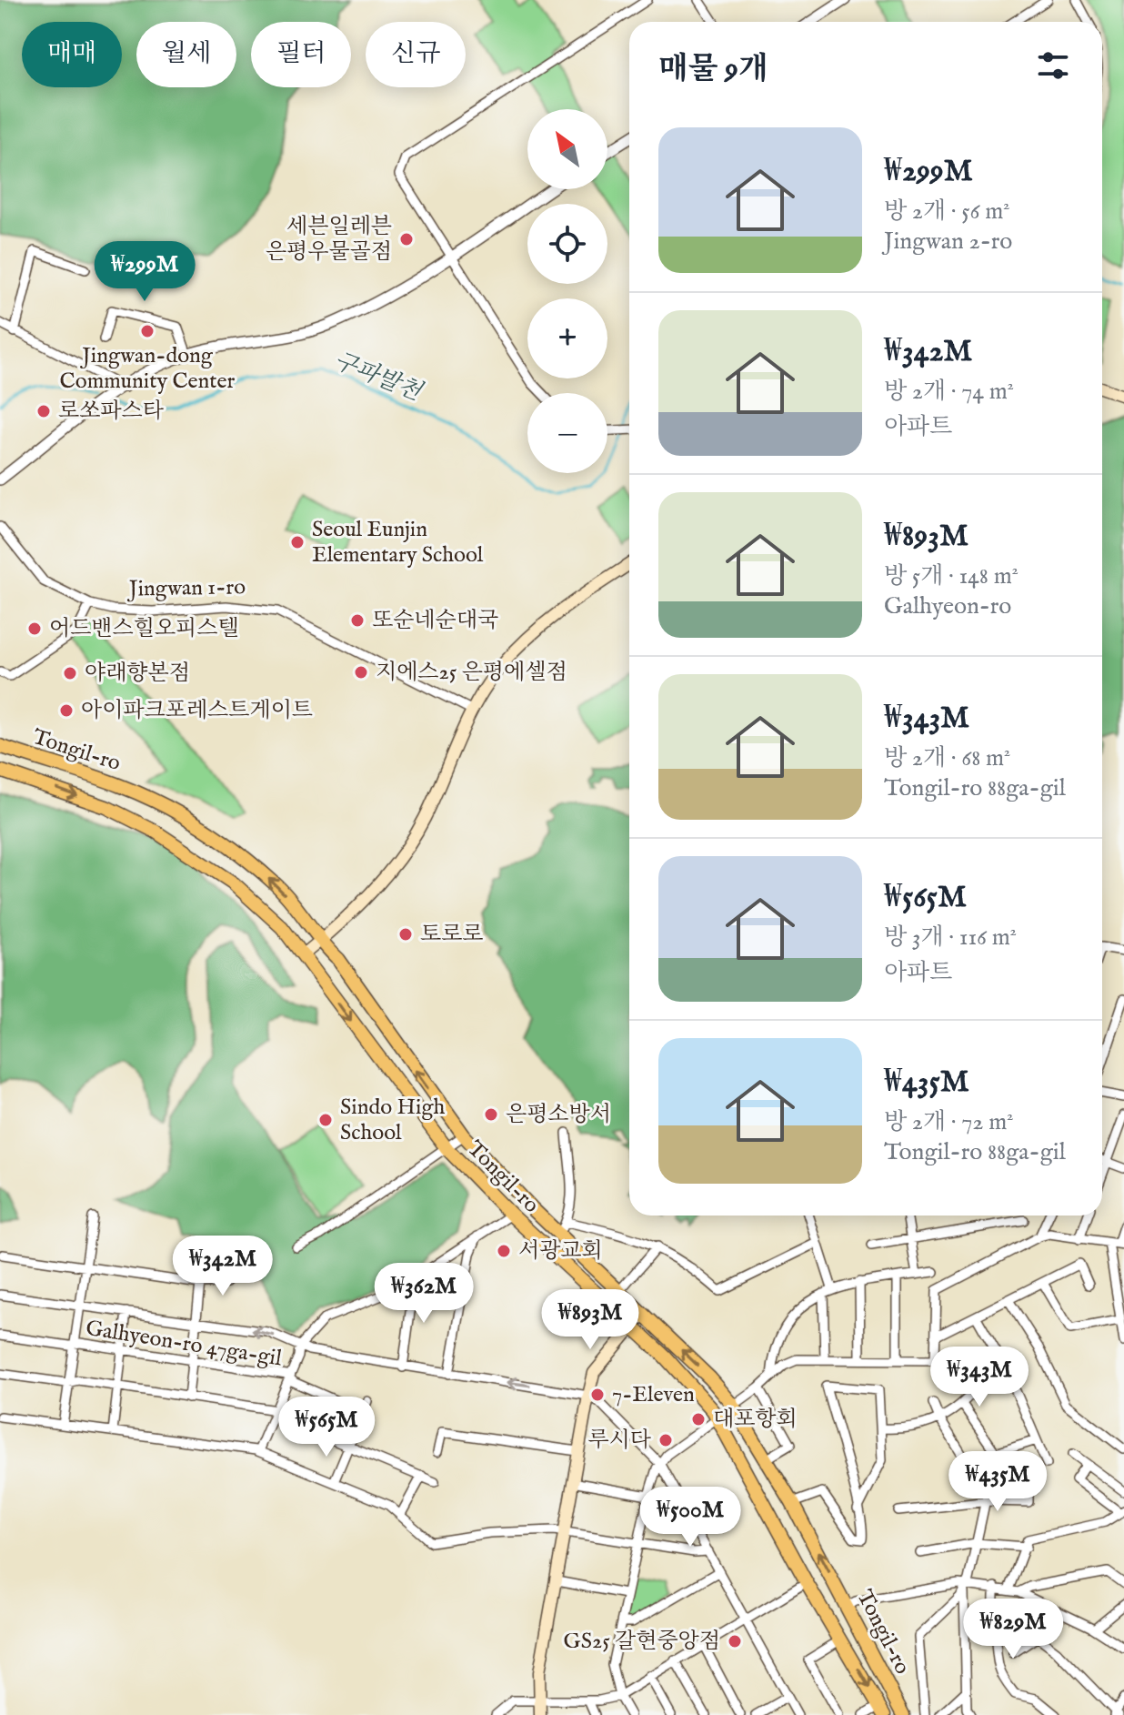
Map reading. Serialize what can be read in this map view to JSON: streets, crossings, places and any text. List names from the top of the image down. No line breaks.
{"streets":{"main road":["Tongil-ro"],"street":["Jingwan 1-ro","Galhyeon-ro 47ga-gil"]},"water":["구파발천"],"places":["세븐일레븐 은평우물골점","Jingwan-dong Community Center","로쏘파스타","Seoul Eunjin Elementary School","또순네순대국","어드밴스힐오피스텔","지에스25 은평에셀점","야래향본점","아이파크포레스트게이트","토로로","은평소방서","Sindo High School","서광교회","7-Eleven","대포항회","루시다","GS25 갈현중앙점"],"north":"top left","page":{"chip":["매매","월세","필터","신규"],"heading":"매물 9개","map_buttons":["+","−"],"list":[{"name":"₩299M","note":"방 2개 · 56 m² · Jingwan 2-ro"},{"name":"₩342M","note":"방 2개 · 74 m² · 아파트"},{"name":"₩893M","note":"방 5개 · 148 m² · Galhyeon-ro"},{"name":"₩343M","note":"방 2개 · 68 m² · Tongil-ro 88ga-gil"},{"name":"₩565M","note":"방 3개 · 116 m² · 아파트"},{"name":"₩435M","note":"방 2개 · 72 m² · Tongil-ro 88ga-gil"}],"price":["₩299M","₩342M","₩362M","₩893M","₩343M","₩565M","₩435M","₩500M","₩829M"]}}
